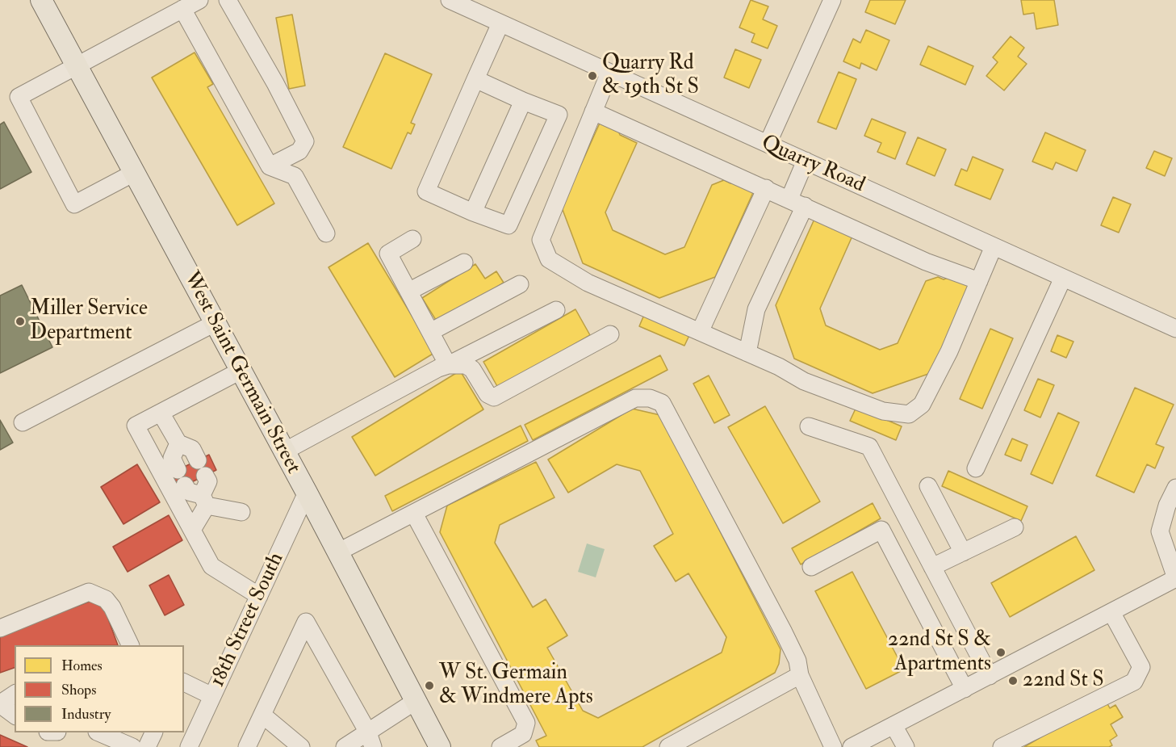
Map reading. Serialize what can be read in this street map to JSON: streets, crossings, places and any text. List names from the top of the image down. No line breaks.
{"streets":{"main road":["West Saint Germain Street"],"street":["Quarry Road","18th Street South"]},"crossings":[["West Saint Germain Street","18th Street South"]],"places":["Quarry Rd & 19th St S","Miller Service Department","22nd St S & Apartments","22nd St S","W St. Germain & Windmere Apts"],"legend":["Homes","Shops","Industry"]}
